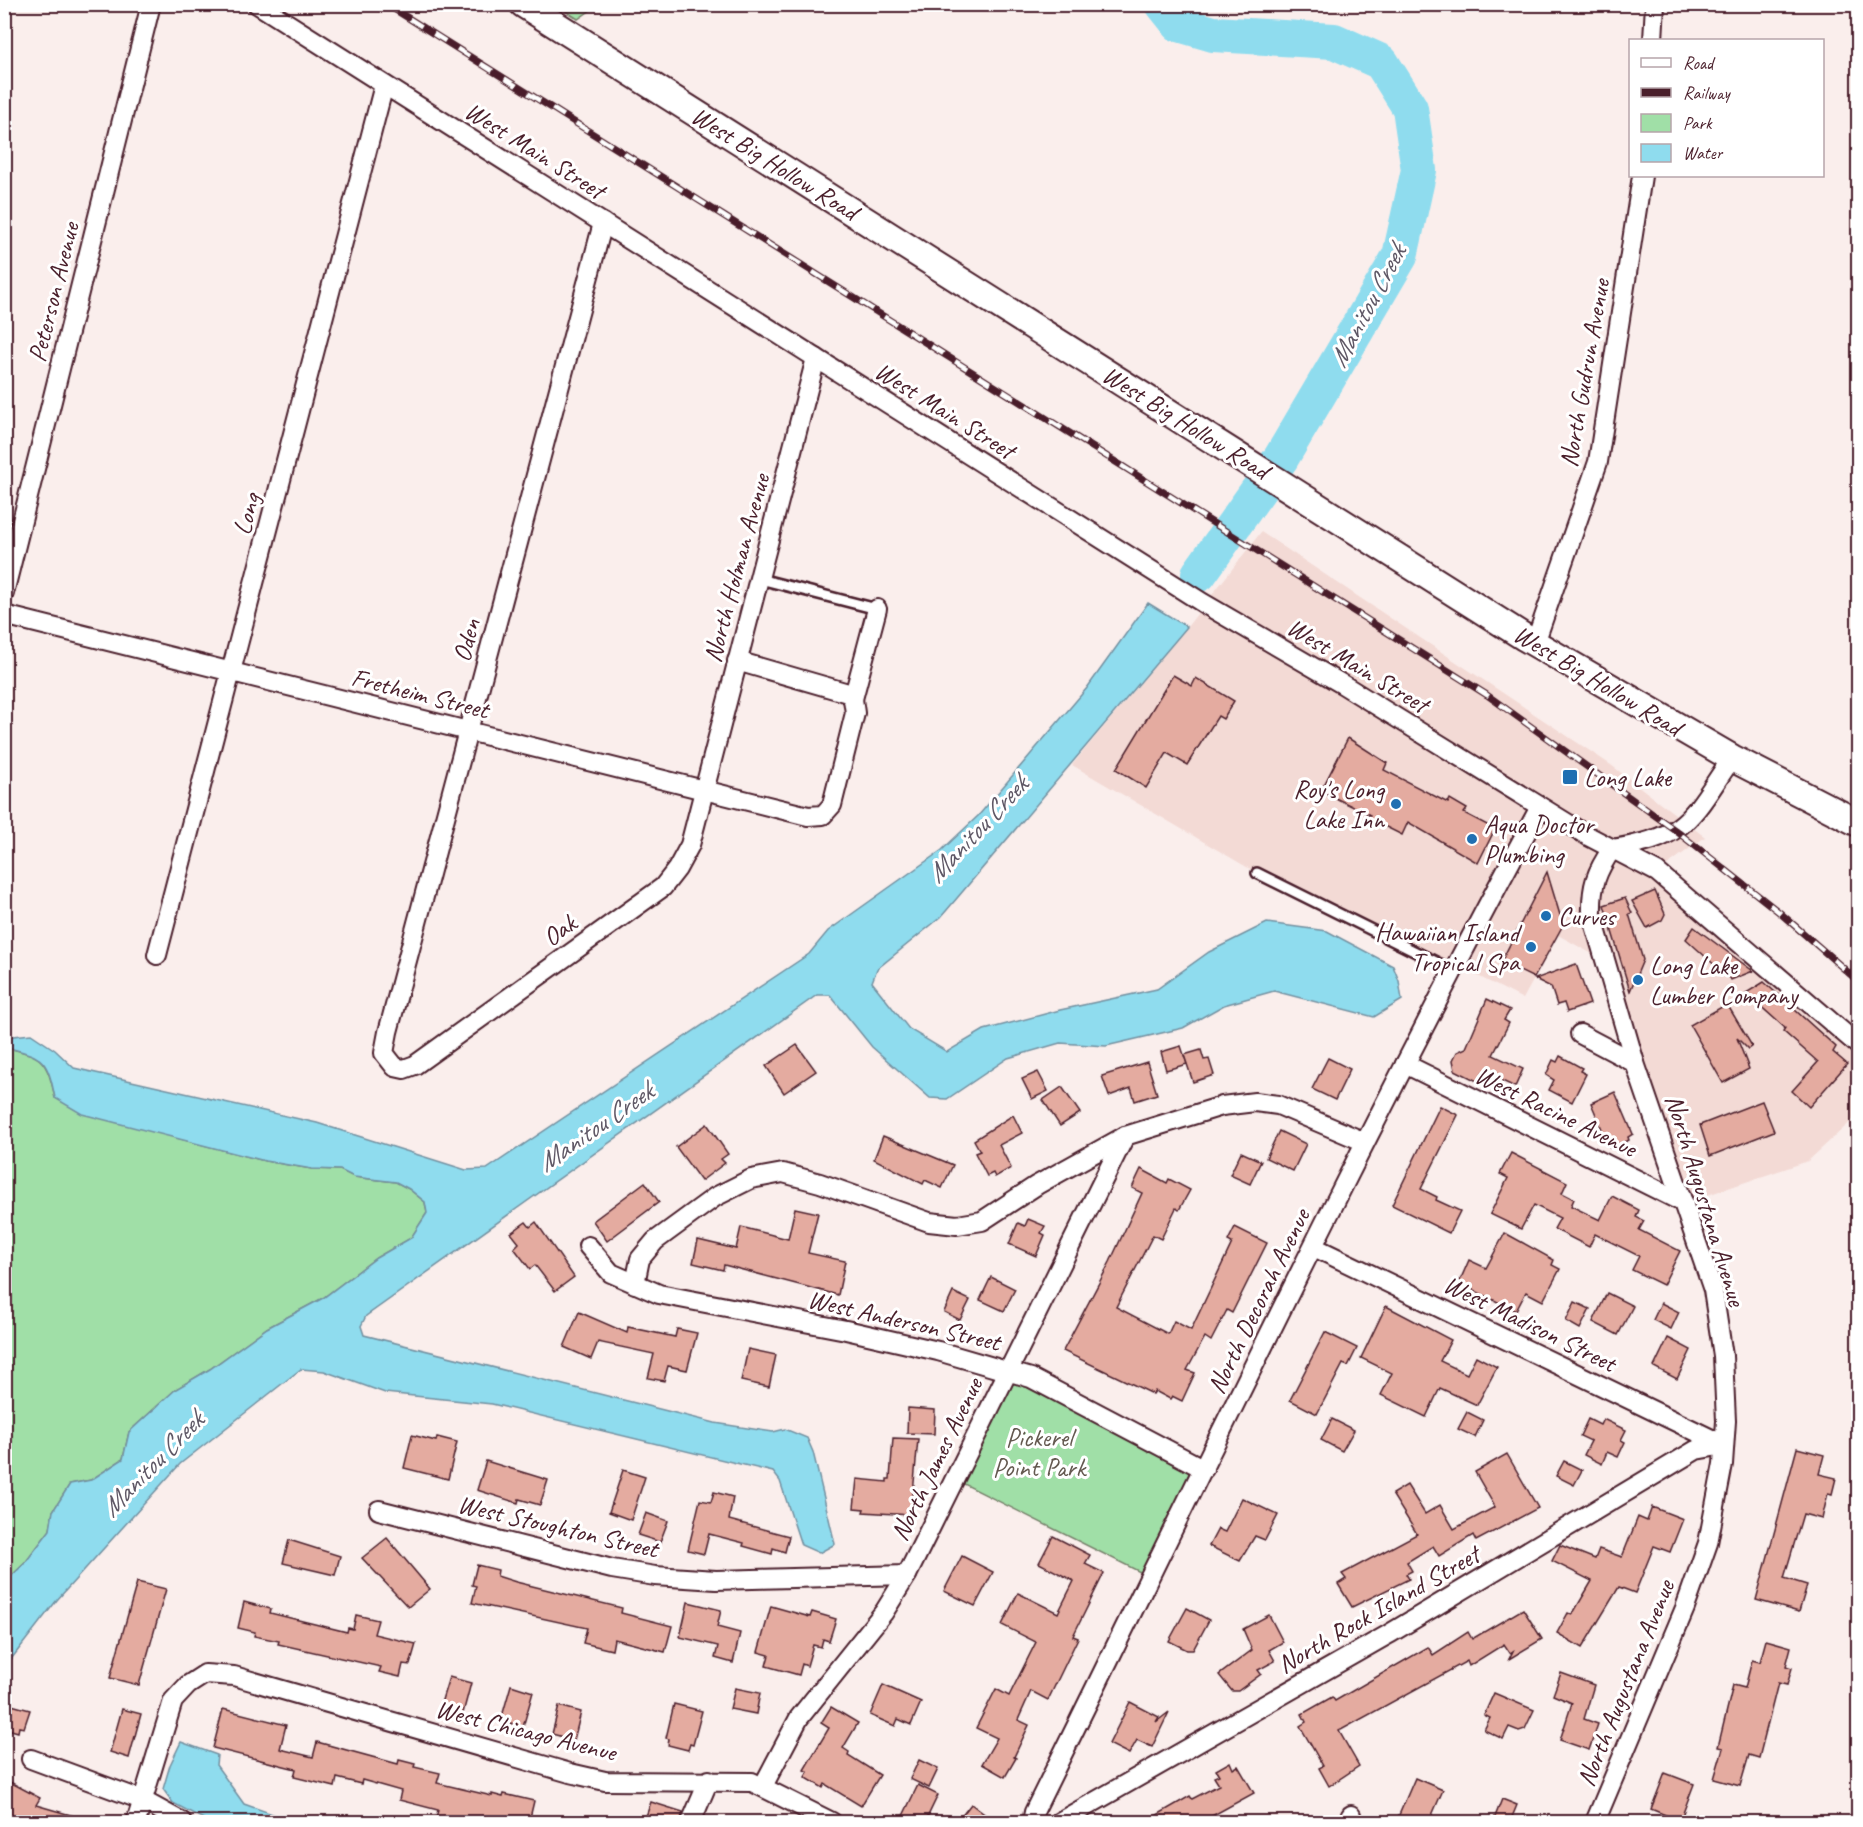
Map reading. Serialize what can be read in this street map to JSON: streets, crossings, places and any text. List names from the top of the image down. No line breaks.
{"streets":{"main road":["West Big Hollow Road"],"street":["West Main Street","Peterson Avenue","North Gudrun Avenue","Long","North Holman Avenue","Oden","Fretheim Street","Oak","West Racine Avenue","North Augustana Avenue","North Decorah Avenue","West Anderson Street","West Madison Street","North James Avenue","West Stoughton Street","North Rock Island Street","West Chicago Avenue"]},"crossings":[["West Main Street","Long"],["West Main Street","North Holman Avenue"],["West Main Street","Oden"],["West Main Street","North Augustana Avenue"],["West Main Street","North Decorah Avenue"],["West Big Hollow Road","North Gudrun Avenue"],["Long","Fretheim Street"],["North Holman Avenue","Fretheim Street"],["North Holman Avenue","Oak"],["Oden","Fretheim Street"],["Oden","Oak"],["Fretheim Street","Oak"],["West Racine Avenue","North Augustana Avenue"],["West Racine Avenue","North Decorah Avenue"],["North Augustana Avenue","West Madison Street"],["North Augustana Avenue","North Rock Island Street"],["North Decorah Avenue","West Anderson Street"],["North Decorah Avenue","West Madison Street"],["West Anderson Street","North James Avenue"],["West Madison Street","North Rock Island Street"],["North James Avenue","West Stoughton Street"],["North James Avenue","West Chicago Avenue"]],"water":["Manitou Creek"],"parks":["Pickerel Point Park"],"places":{"transit":["Long Lake"],"other":["Roy's Long Lake Inn","Aqua Doctor Plumbing","Curves","Hawaiian Island Tropical Spa","Long Lake Lumber Company"]},"legend":["Road","Railway","Park","Water"]}
